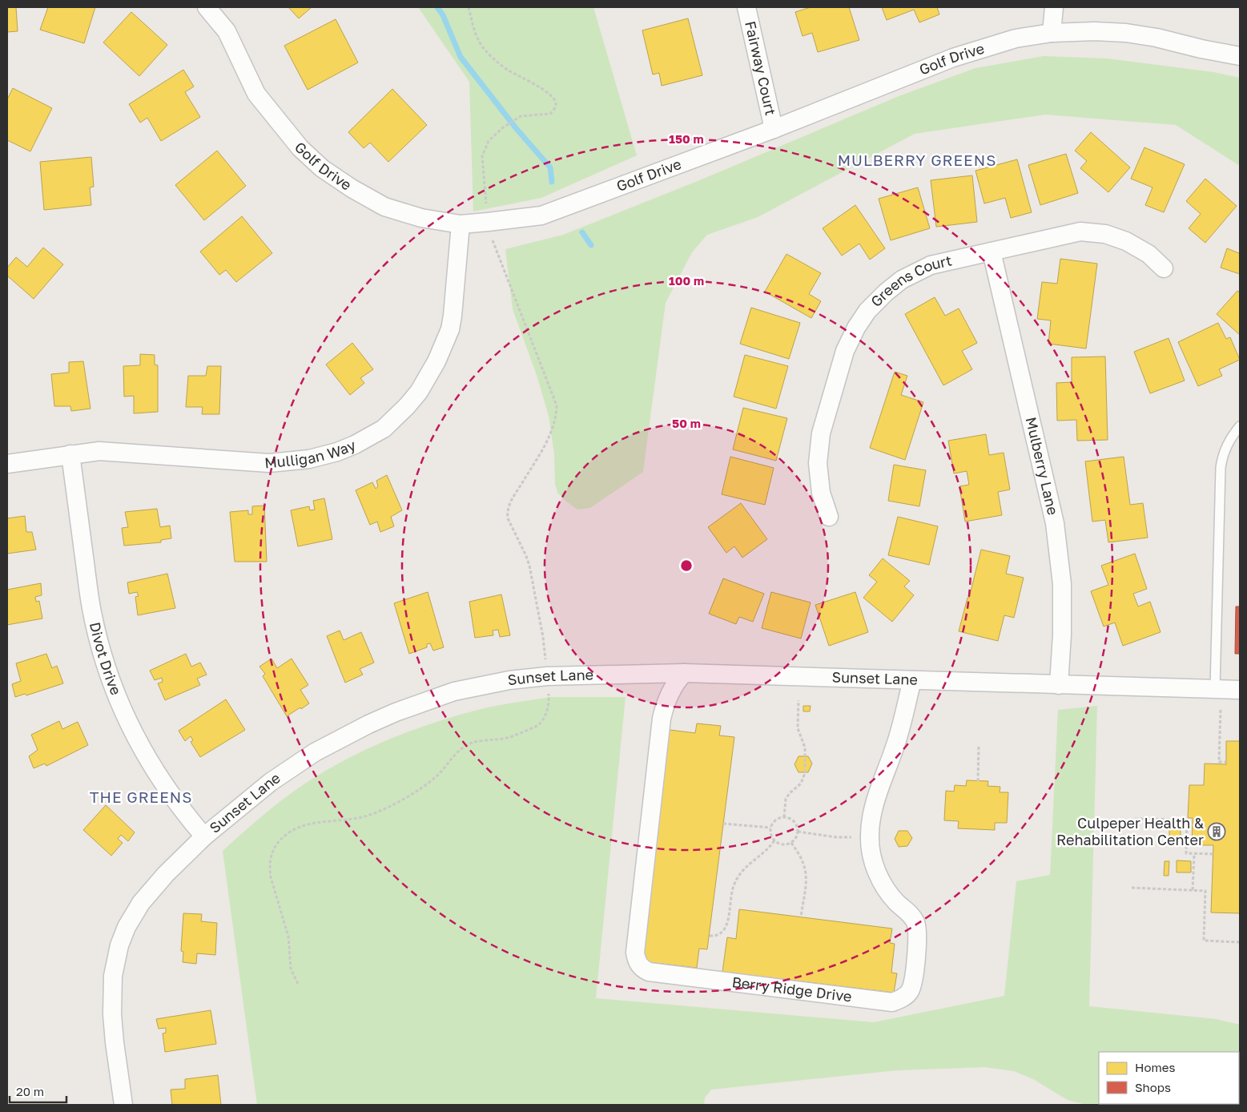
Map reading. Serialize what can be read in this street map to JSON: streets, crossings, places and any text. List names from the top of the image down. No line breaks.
{"streets":{"street":["Golf Drive","Fairway Court","Greens Court","Mulligan Way","Mulberry Lane","Divot Drive","Sunset Lane","Berry Ridge Drive"]},"crossings":[["Golf Drive","Fairway Court"],["Golf Drive","Mulligan Way"],["Greens Court","Mulberry Lane"],["Mulligan Way","Divot Drive"],["Mulberry Lane","Sunset Lane"],["Divot Drive","Sunset Lane"],["Sunset Lane","Berry Ridge Drive"]],"districts":["MULBERRY GREENS","THE GREENS"],"places":{"building":["Culpeper Health & Rehabilitation Center"]},"legend":["Homes","Shops"],"scale_bar":"20 m","rings":["150 m","100 m","50 m"]}
